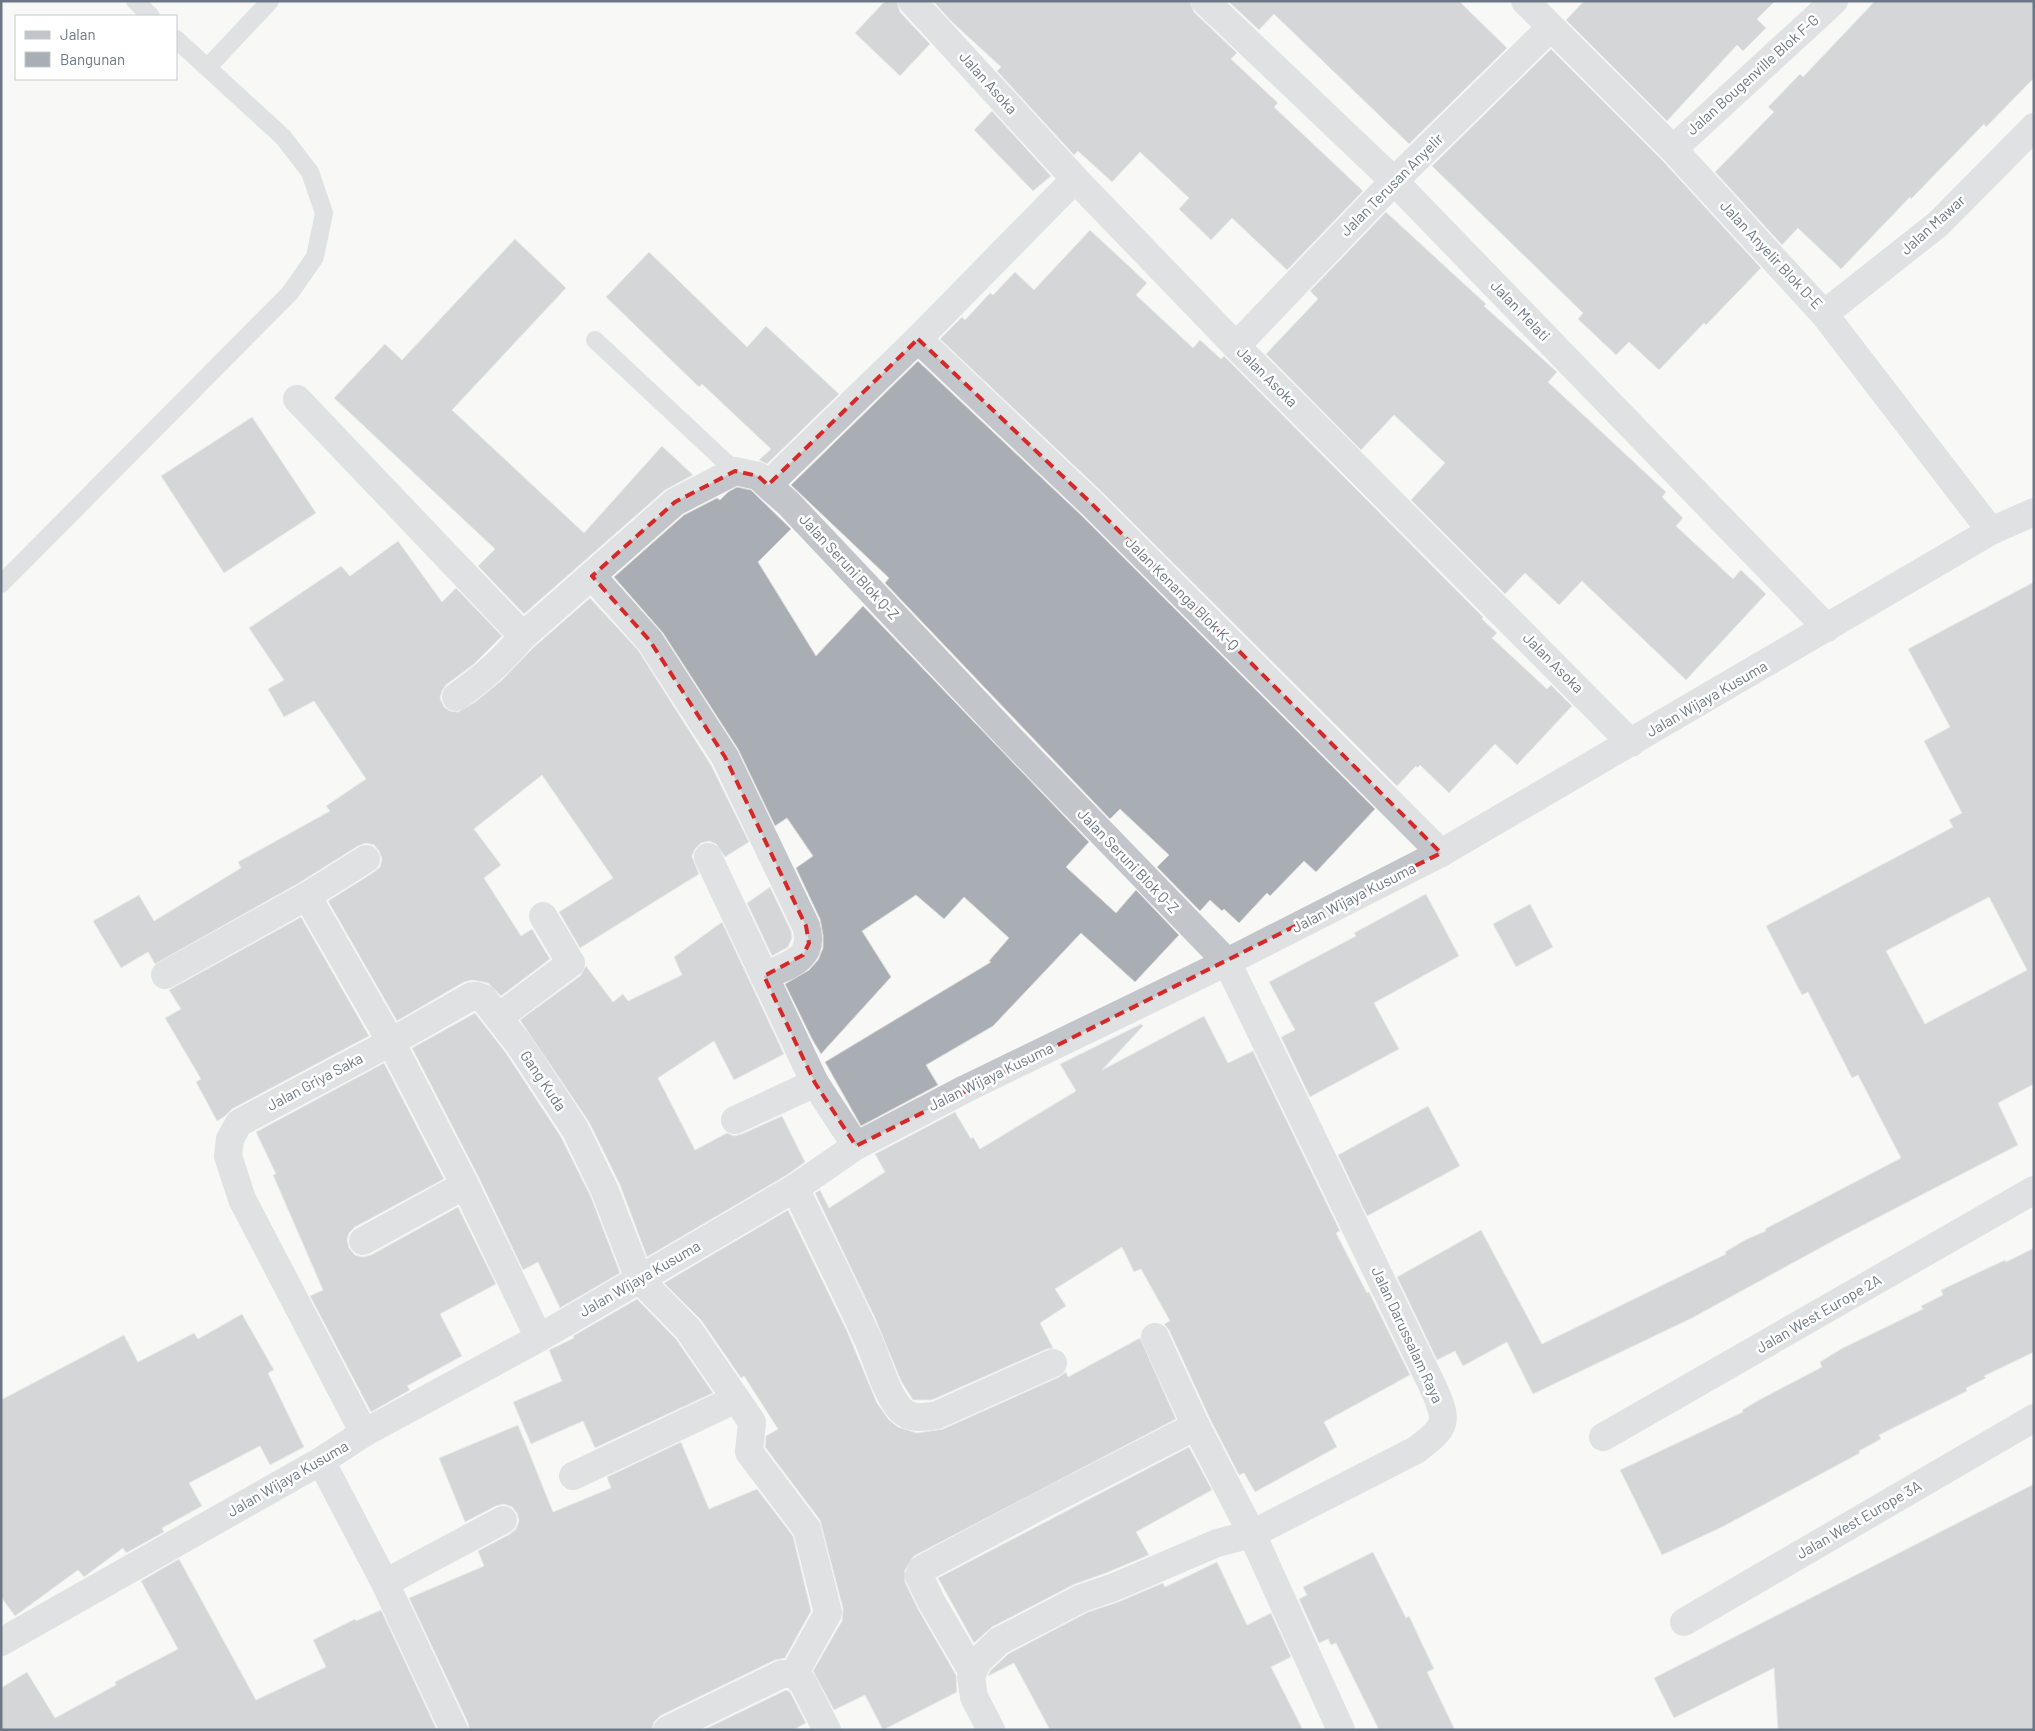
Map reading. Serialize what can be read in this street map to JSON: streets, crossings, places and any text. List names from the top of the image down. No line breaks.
{"streets":{"street":["Jalan Bougenville Blok F-G","Jalan Asoka","Jalan Terusan Anyelir","Jalan Mawar","Jalan Anyelir Blok D-E","Jalan Melati","Jalan Seruni Blok Q-Z","Jalan Kenanga Blok K-Q","Jalan Wijaya Kusuma","Gang Kuda","Jalan Griya Saka","Jalan West Europe 2A","Jalan Darussalam Raya","Jalan West Europe 3A"]},"crossings":[["Jalan Bougenville Blok F-G","Jalan Anyelir Blok D-E"],["Jalan Asoka","Jalan Terusan Anyelir"],["Jalan Asoka","Jalan Wijaya Kusuma"],["Jalan Terusan Anyelir","Jalan Anyelir Blok D-E"],["Jalan Terusan Anyelir","Jalan Melati"],["Jalan Mawar","Jalan Anyelir Blok D-E"],["Jalan Anyelir Blok D-E","Jalan Wijaya Kusuma"],["Jalan Melati","Jalan Wijaya Kusuma"],["Jalan Seruni Blok Q-Z","Jalan Wijaya Kusuma"],["Jalan Seruni Blok Q-Z","Jalan Darussalam Raya"],["Jalan Kenanga Blok K-Q","Jalan Wijaya Kusuma"],["Jalan Wijaya Kusuma","Gang Kuda"],["Jalan Wijaya Kusuma","Jalan Griya Saka"],["Jalan Wijaya Kusuma","Jalan Darussalam Raya"],["Gang Kuda","Jalan Griya Saka"]],"legend":["Jalan","Bangunan"]}
